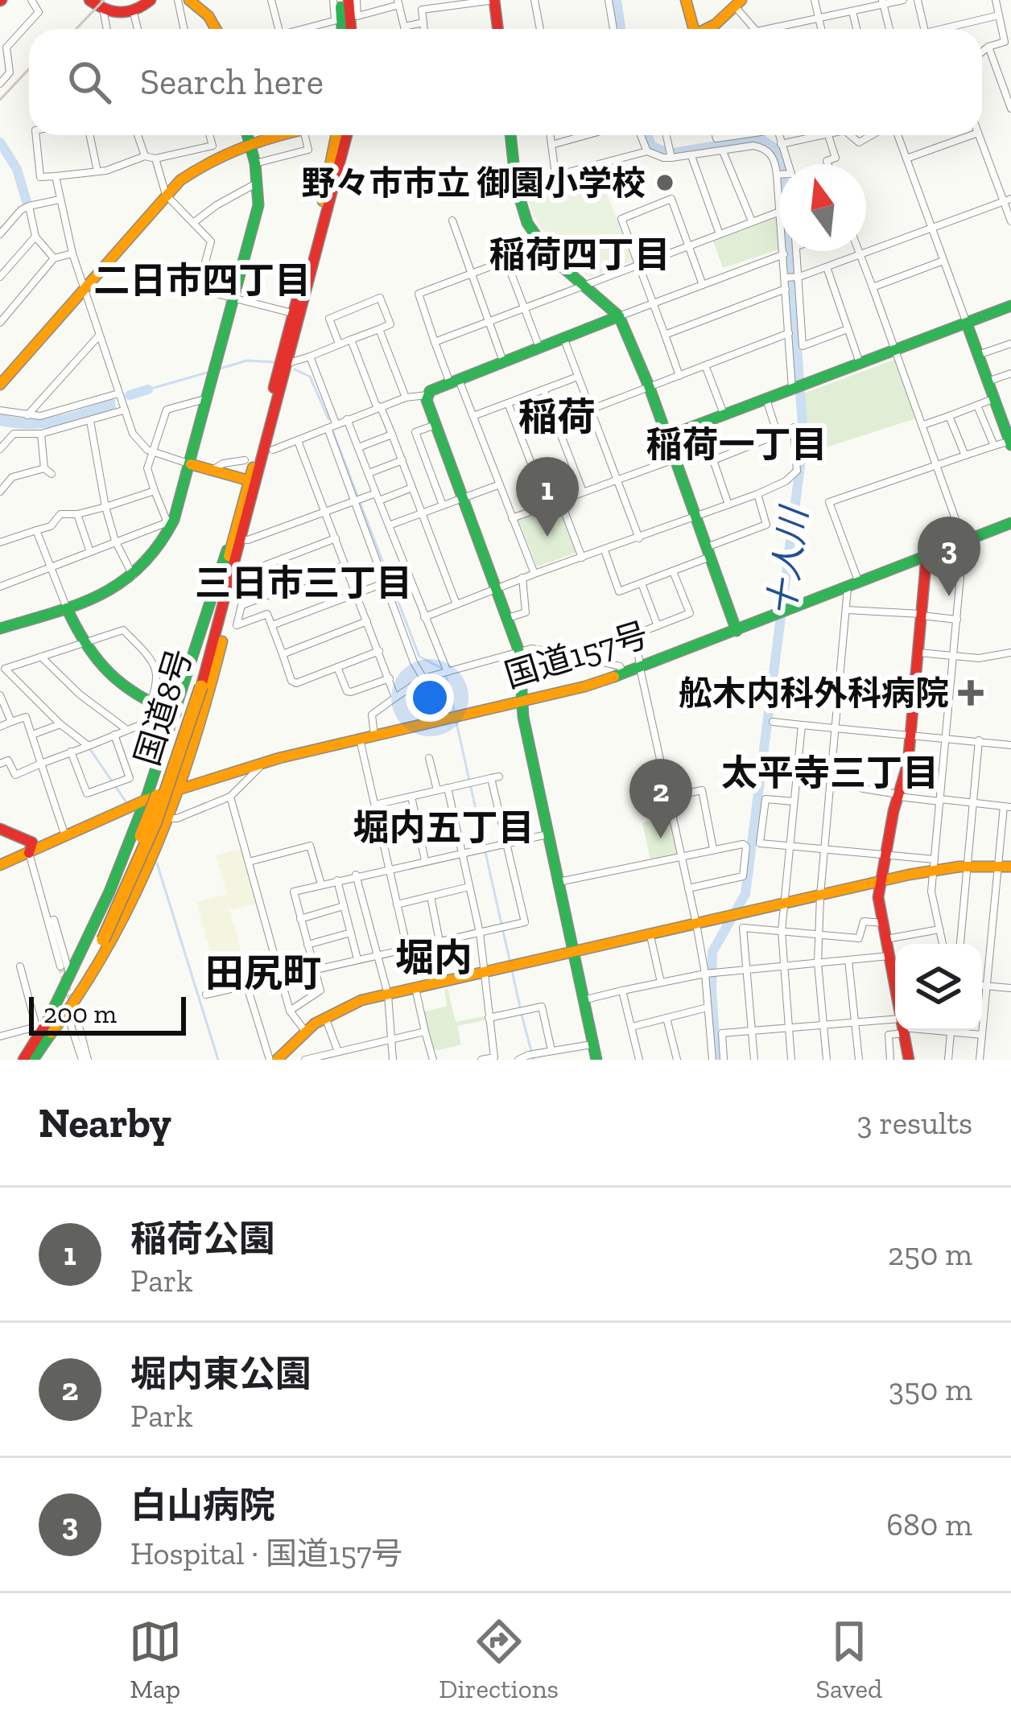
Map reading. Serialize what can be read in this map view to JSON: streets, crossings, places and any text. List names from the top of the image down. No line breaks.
{"streets":{"main road":["国道157号","国道8号"]},"districts":["稲荷四丁目","二日市四丁目","稲荷","稲荷一丁目","三日市三丁目","太平寺三丁目","堀内五丁目","堀内","田尻町"],"water":["十人川"],"places":{"other":["野々市市立 御園小学校"],"health":["舩木内科外科病院"]},"scale_bar":"200 m","north":"top","page":{"search":"Search here","pins":["1","3","2"],"scale":"200 m","heading":["Nearby","3 results"],"list":[{"mark":"1","name":"稲荷公園","note":"Park","value":"250 m"},{"mark":"2","name":"堀内東公園","note":"Park","value":"350 m"},{"mark":"3","name":"白山病院","note":"Hospital · 国道157号","value":"680 m"}],"nav":["Map","Directions","Saved"]}}
